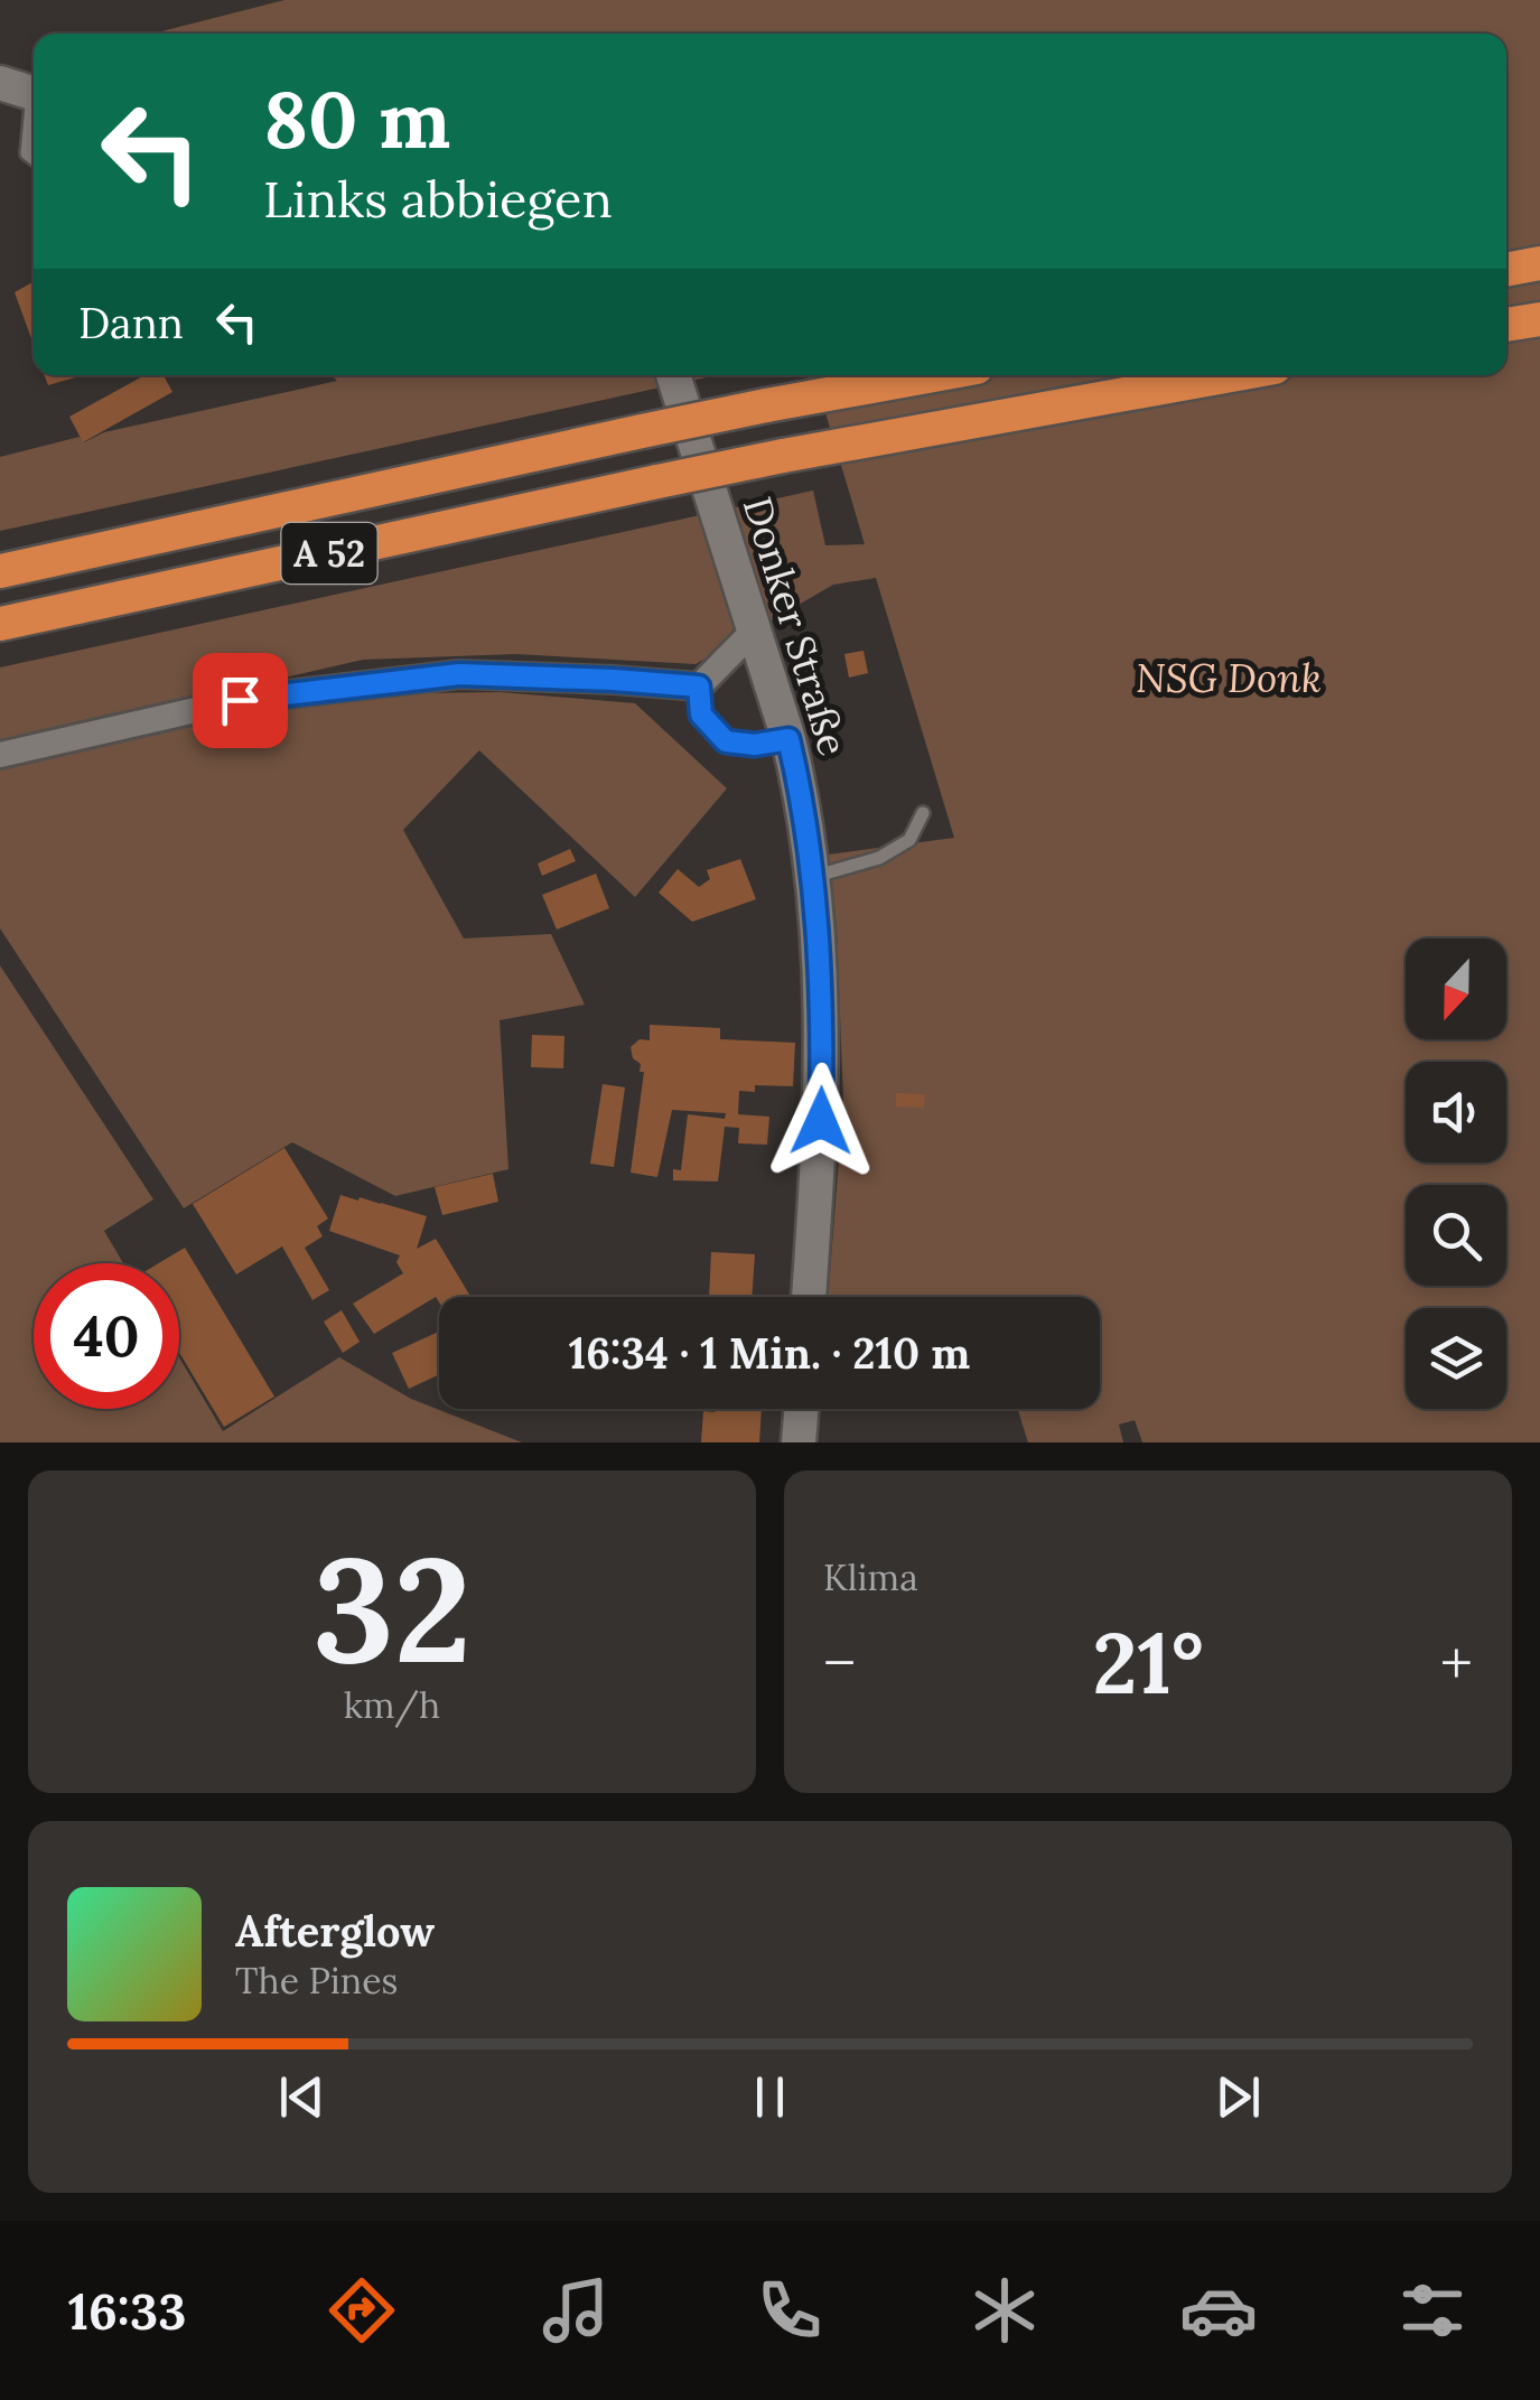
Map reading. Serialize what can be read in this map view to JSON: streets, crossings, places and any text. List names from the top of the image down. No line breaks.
{"streets":{"highway":["A 52"],"street":["Donker Straße"]},"parks":["NSG Donk"],"north":"bottom","page":{"turn":["80 m","Links abbiegen"],"then":"Dann","limit":"40","trip":"16:34 · 1 Min. · 210 m","tile":[["32","km/h"],"Klima"],"heat":["−","21°","+"],"song":["Afterglow","The Pines"],"tabs":"16:33"}}
